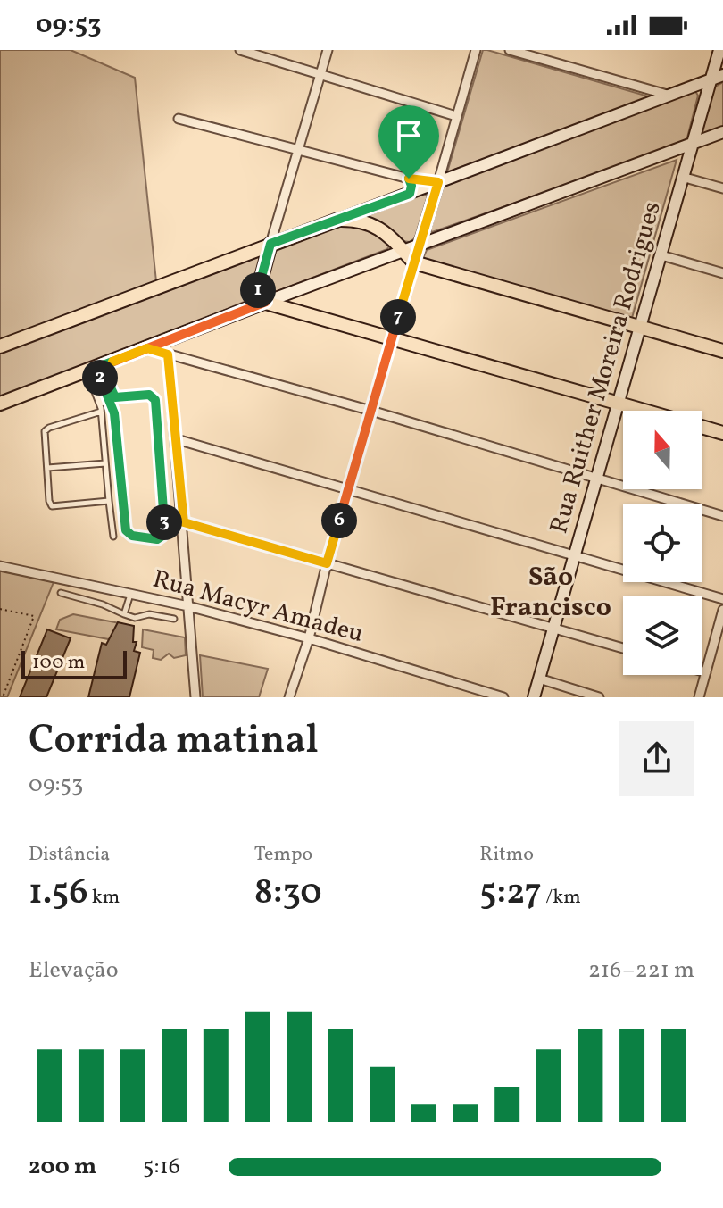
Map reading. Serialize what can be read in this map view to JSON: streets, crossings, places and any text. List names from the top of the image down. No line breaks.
{"streets":{"main road":["Rua Ruither Moreira Rodrigues"],"street":["Rua Macyr Amadeu"]},"districts":["São Francisco"],"scale_bar":"100 m","north":"top","page":{"status":"09:53","pins":["1","7","2","6","3"],"scale":"100 m","heading":["Corrida matinal","09:53"],"stats":[["Distância","1.56 km"],["Tempo","8:30"],["Ritmo","5:27 /km"]],"chart":["Elevação","216–221 m"],"list":[{"name":"200 m","note":"5:16"}]}}
